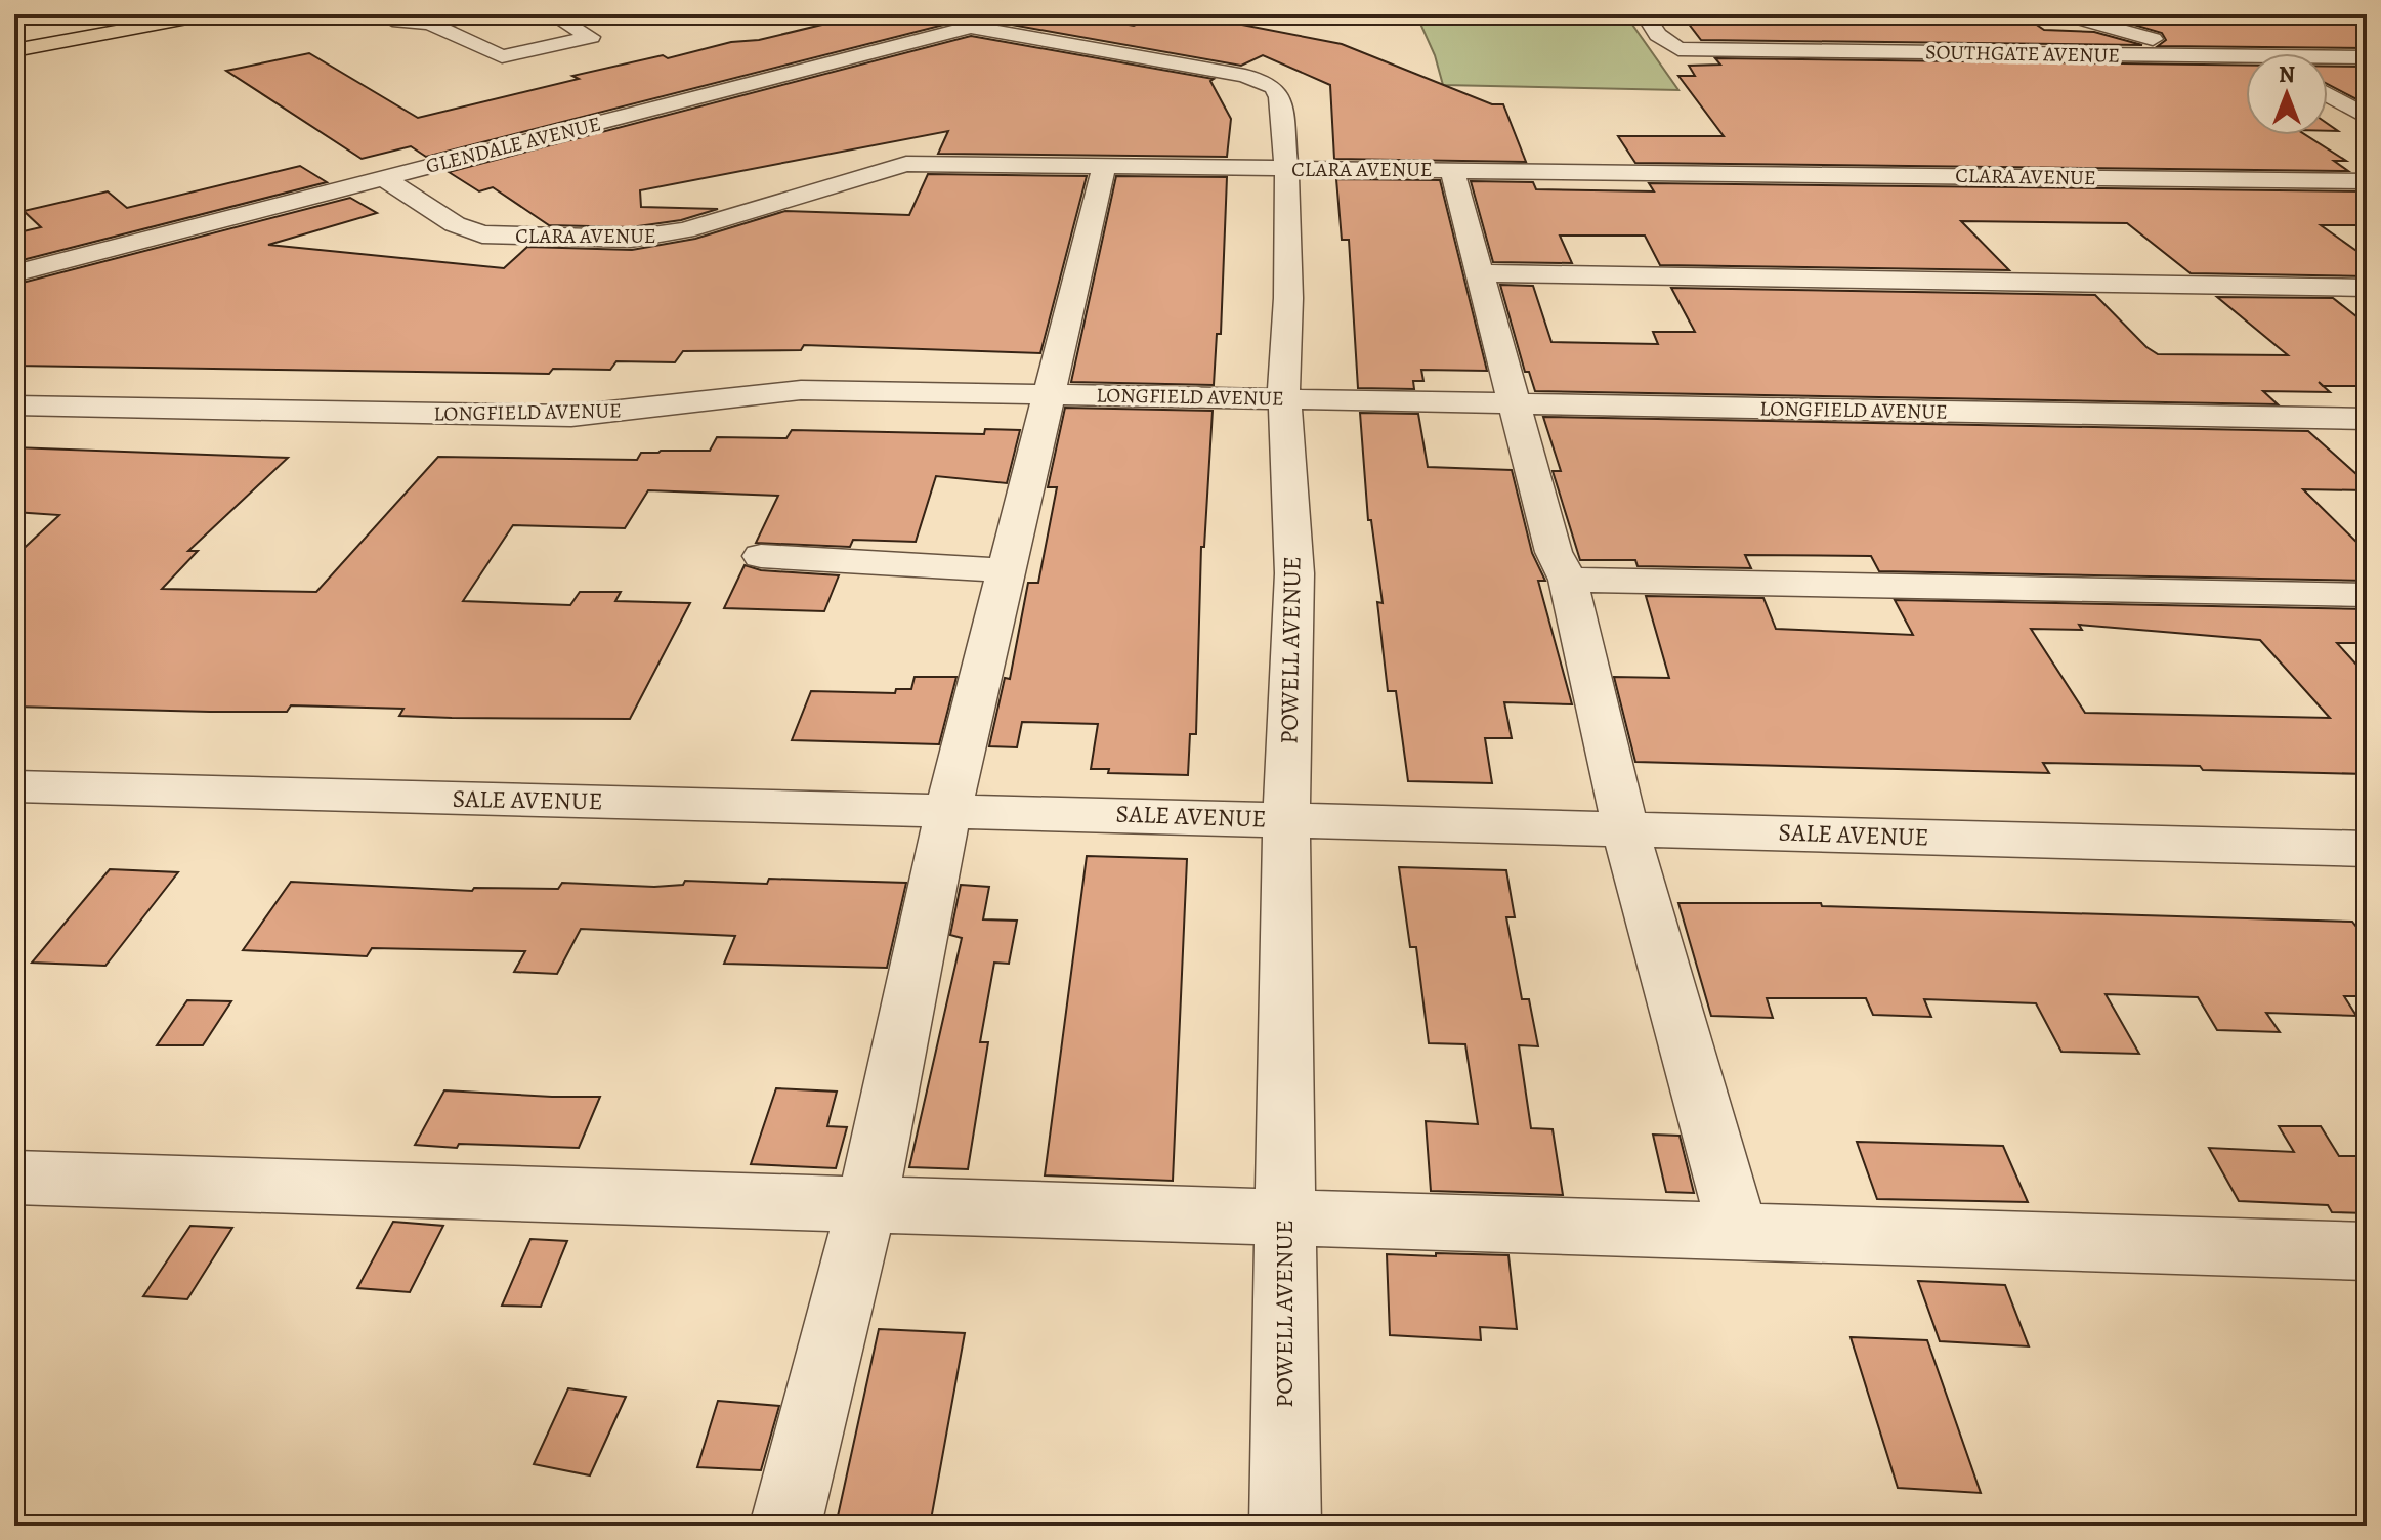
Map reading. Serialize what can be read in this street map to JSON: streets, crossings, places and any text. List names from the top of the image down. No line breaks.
{"streets":{"street":["SOUTHGATE AVENUE","GLENDALE AVENUE","CLARA AVENUE","LONGFIELD AVENUE","POWELL AVENUE","SALE AVENUE"]},"crossings":[["GLENDALE AVENUE","CLARA AVENUE"],["GLENDALE AVENUE","POWELL AVENUE"],["CLARA AVENUE","POWELL AVENUE"],["LONGFIELD AVENUE","POWELL AVENUE"],["POWELL AVENUE","SALE AVENUE"]],"north":"top"}
